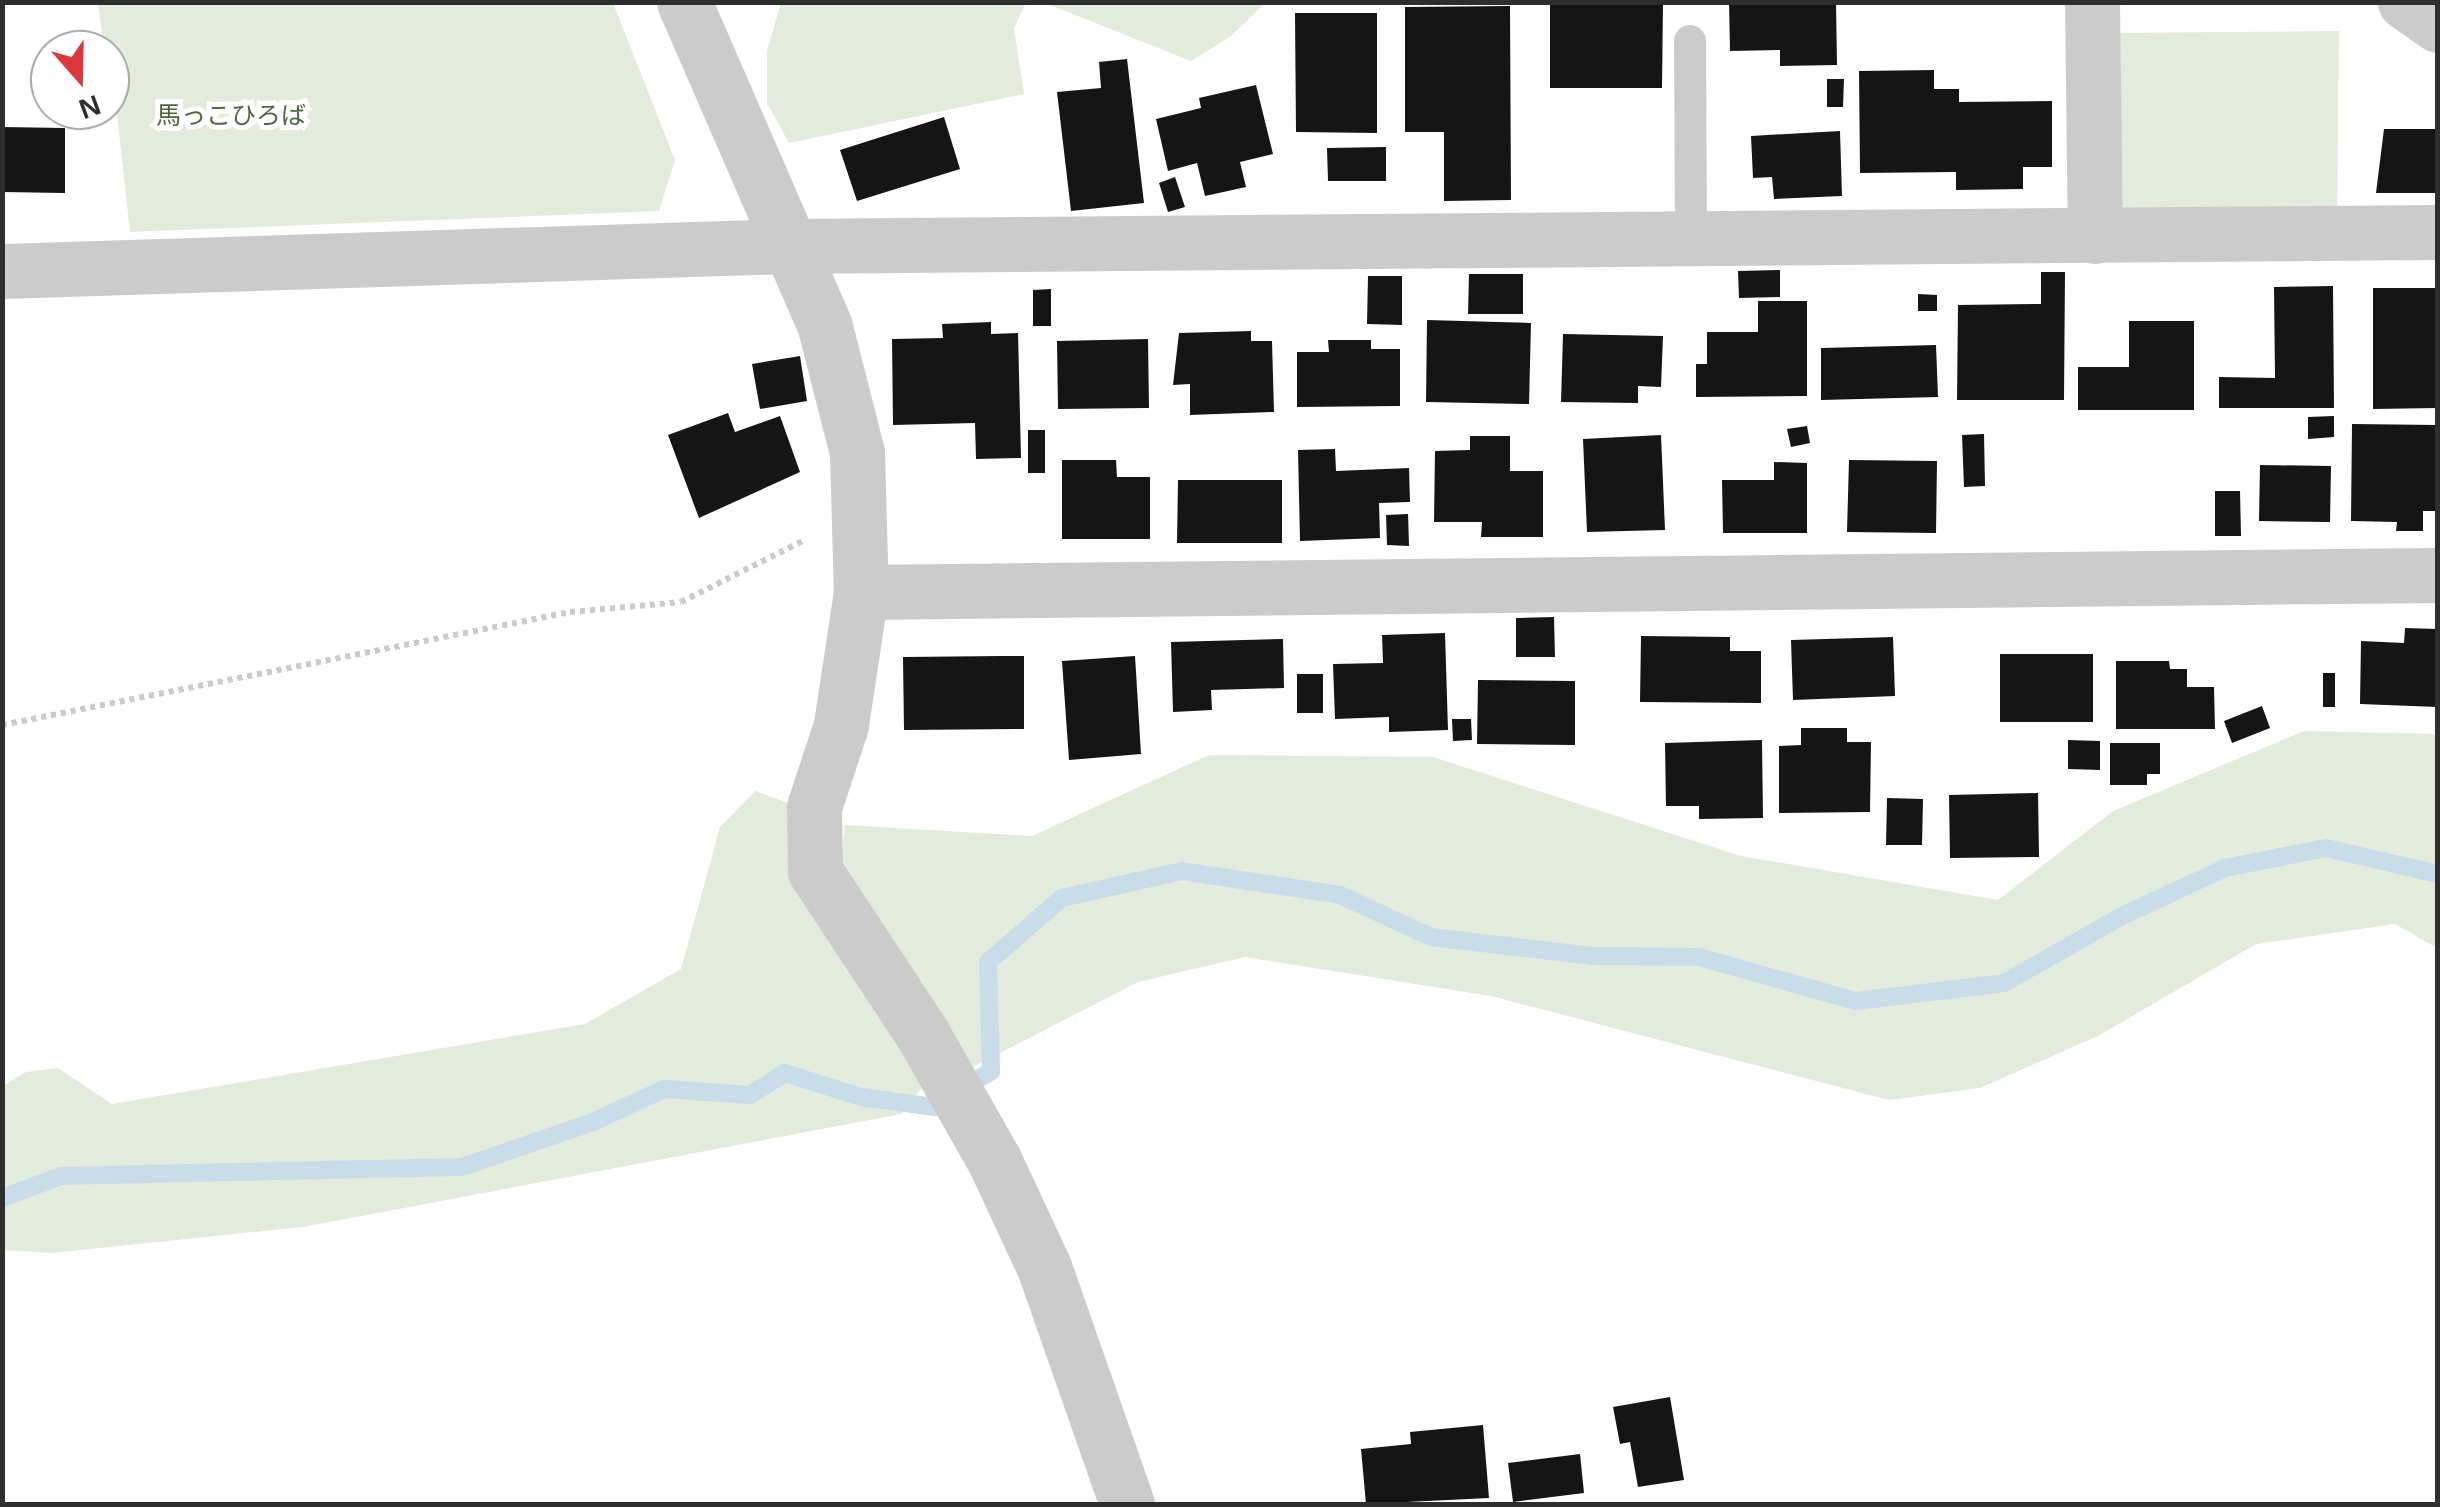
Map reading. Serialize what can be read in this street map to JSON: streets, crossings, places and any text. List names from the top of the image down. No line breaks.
{"parks":["馬っこひろば"],"north":"bottom"}
